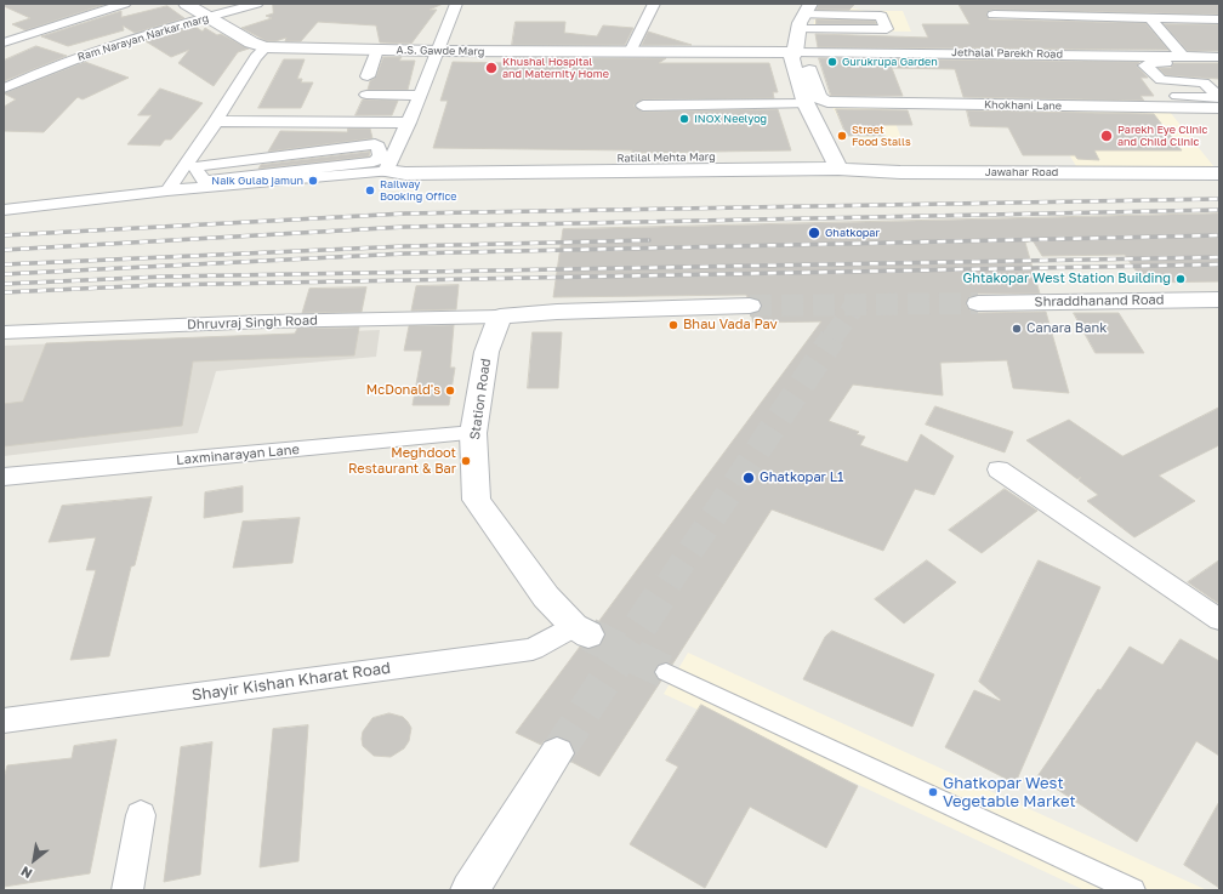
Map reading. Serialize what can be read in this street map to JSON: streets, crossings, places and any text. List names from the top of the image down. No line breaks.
{"streets":{"street":["Ram Narayan Narkar marg","A.S. Gawde Marg","Jethalal Parekh Road","Khokhani Lane","Jawahar Road","Shraddhanand Road","Dhruvraj Singh Road","Station Road","Laxminarayan Lane","Shayir Kishan Kharat Road"]},"crossings":[["Ram Narayan Narkar marg","A.S. Gawde Marg"],["A.S. Gawde Marg","Jethalal Parekh Road"],["A.S. Gawde Marg","Khokhani Lane"],["Jethalal Parekh Road","Khokhani Lane"],["Dhruvraj Singh Road","Station Road"],["Station Road","Laxminarayan Lane"],["Station Road","Shayir Kishan Kharat Road"]],"places":["Gurukrupa Garden","Khushal Hospital and Maternity Home","INOX Neelyog","Street Food Stalls","Parekh Eye Clinic and Child Clinic","Naik Gulab jamun","Railway Booking Office","Ghatkopar","Ghtakopar West Station Building","Bhau Vada Pav","Canara Bank","McDonald's","Meghdoot Restaurant & Bar","Ghatkopar L1","Ghatkopar West Vegetable Market"],"north":"bottom left"}
